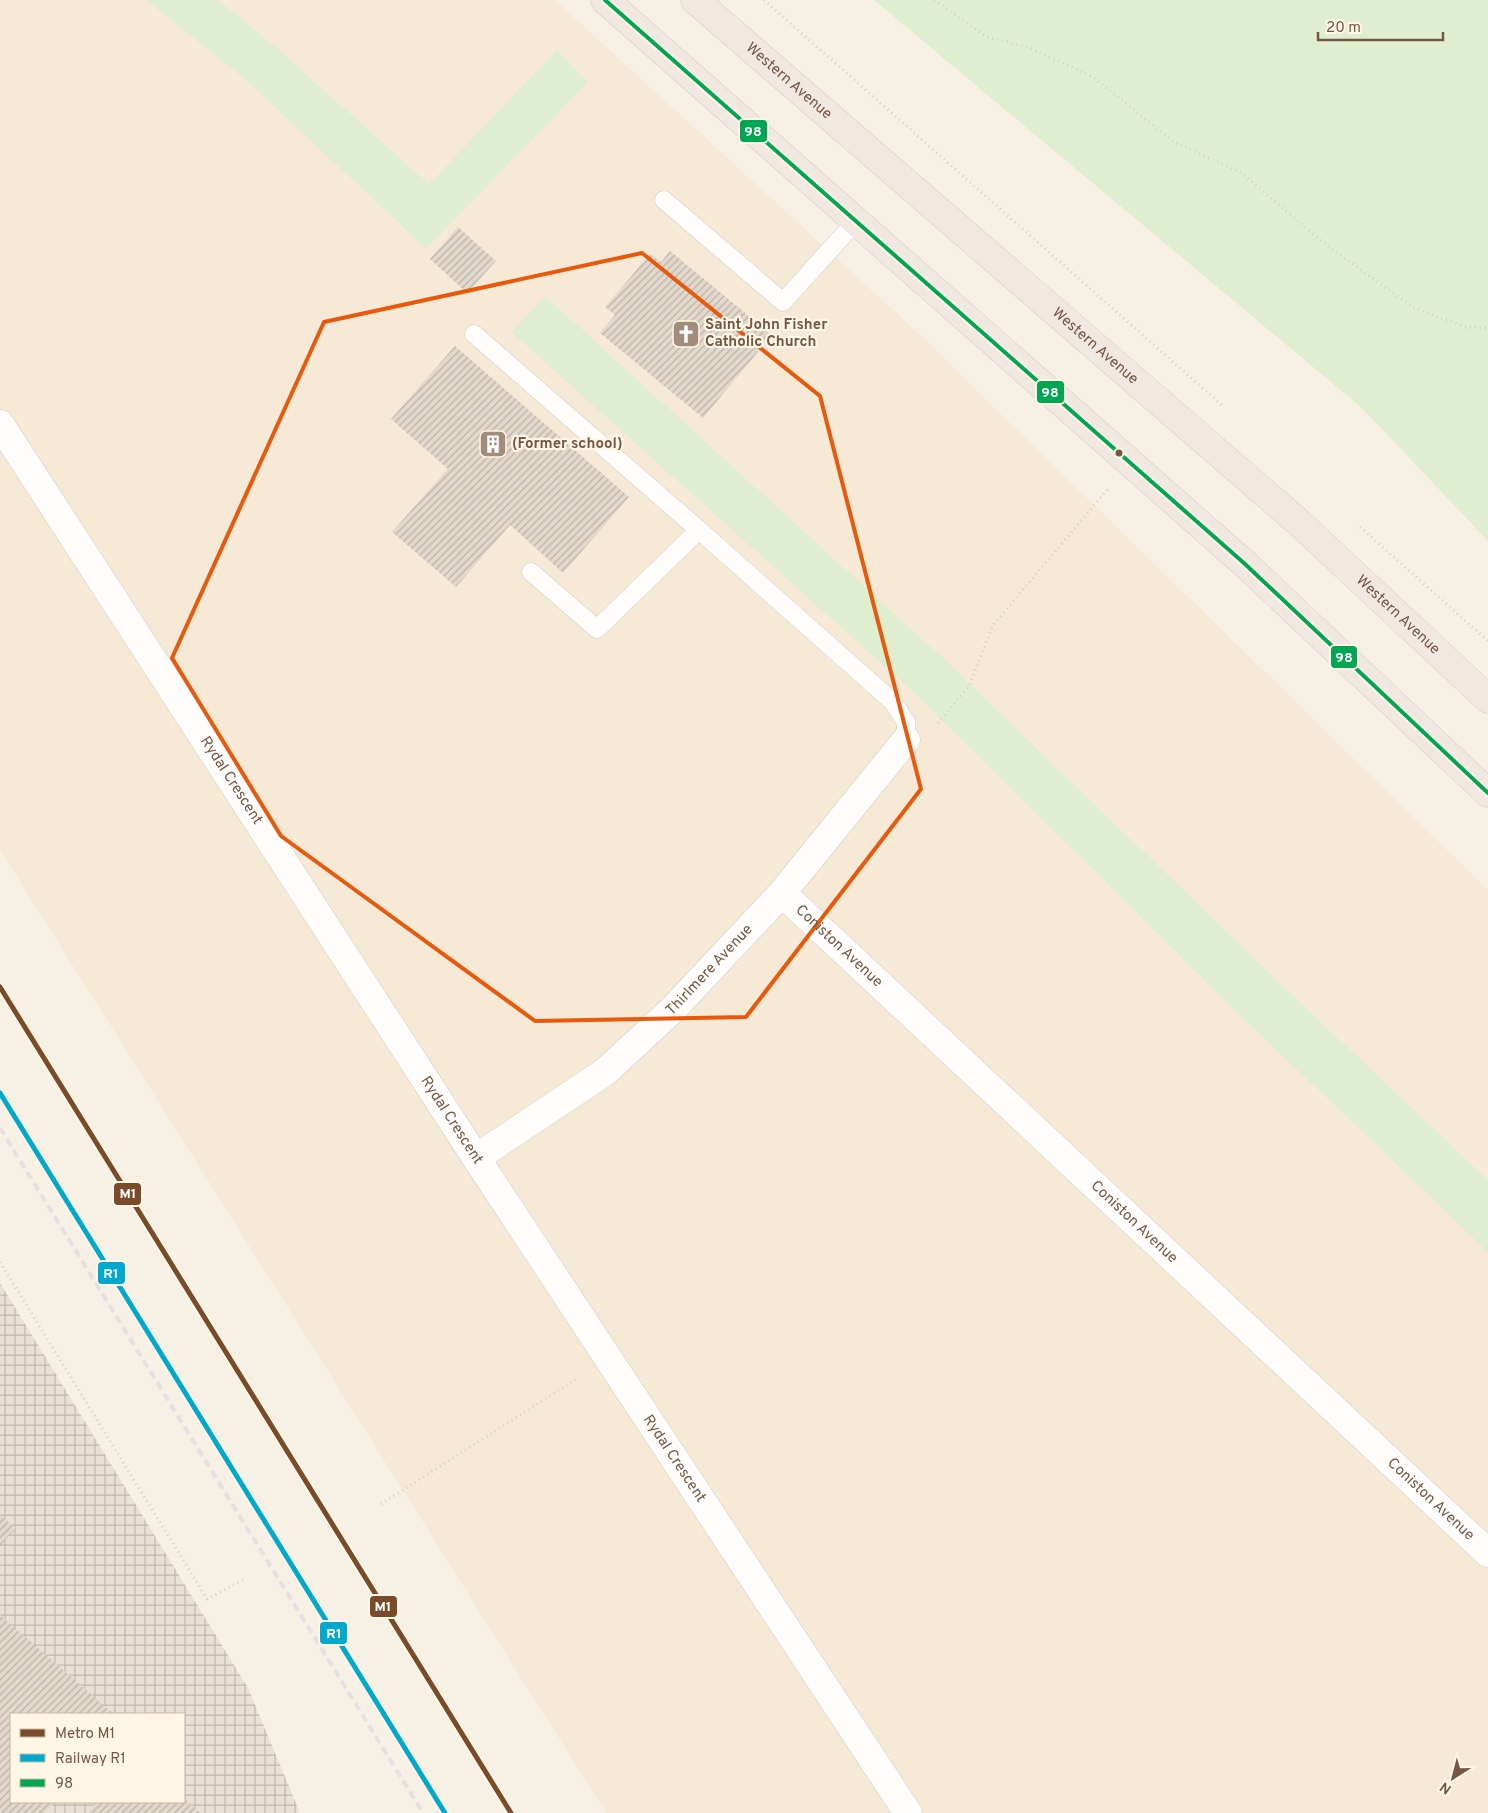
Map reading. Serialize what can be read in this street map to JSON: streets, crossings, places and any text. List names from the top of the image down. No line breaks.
{"streets":{"highway":["Western Avenue"],"street":["Rydal Crescent","Coniston Avenue","Thirlmere Avenue"]},"crossings":[["Rydal Crescent","Thirlmere Avenue"],["Coniston Avenue","Thirlmere Avenue"]],"places":{"church":["Saint John Fisher Catholic Church"],"building":["(Former school)"]},"lines":["transit line 98","metro line M1","rail line R1"],"legend":["Metro M1","Railway R1","98"],"scale_bar":"20 m","north":"bottom left"}
